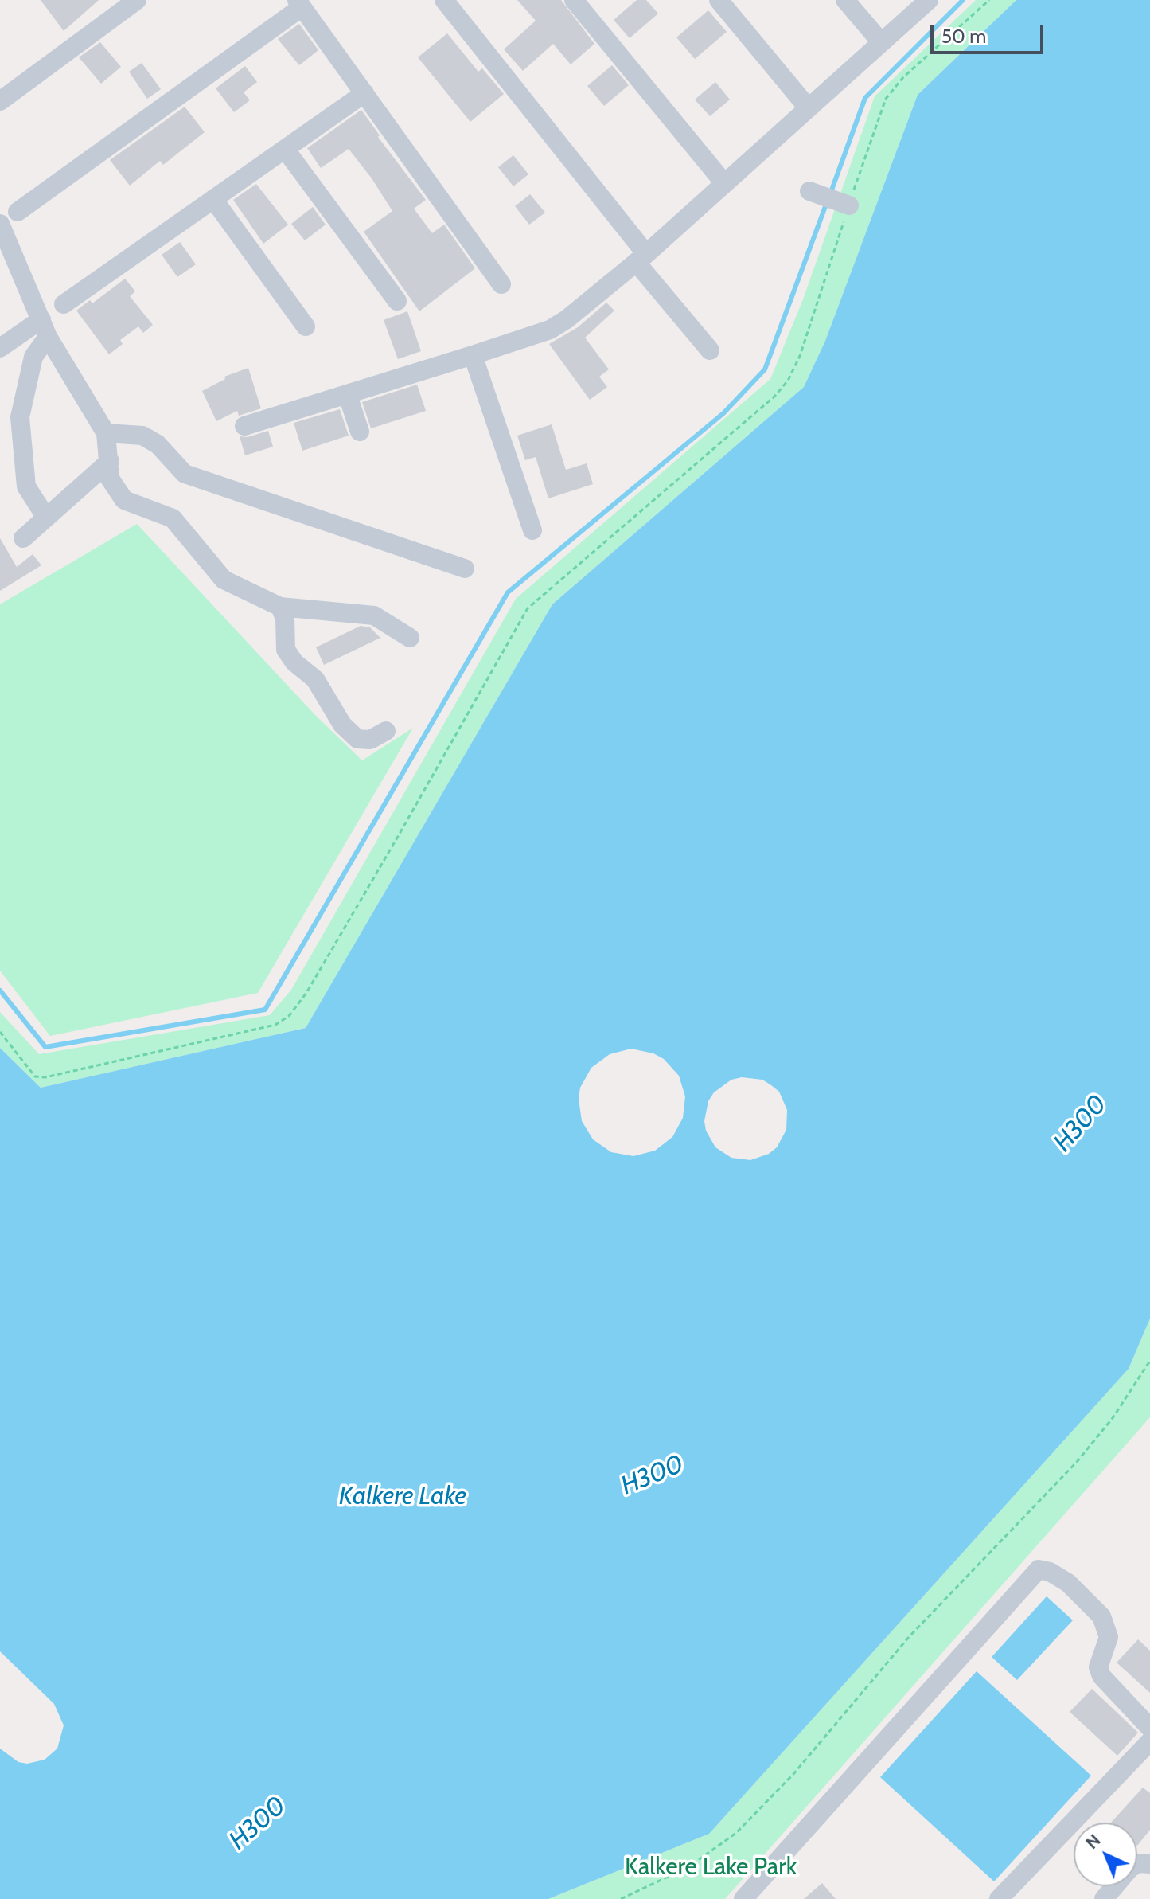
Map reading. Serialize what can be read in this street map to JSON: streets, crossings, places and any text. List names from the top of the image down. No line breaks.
{"water":["H300","Kalkere Lake"],"parks":["Kalkere Lake Park"],"scale_bar":"50 m","north":"top left"}
